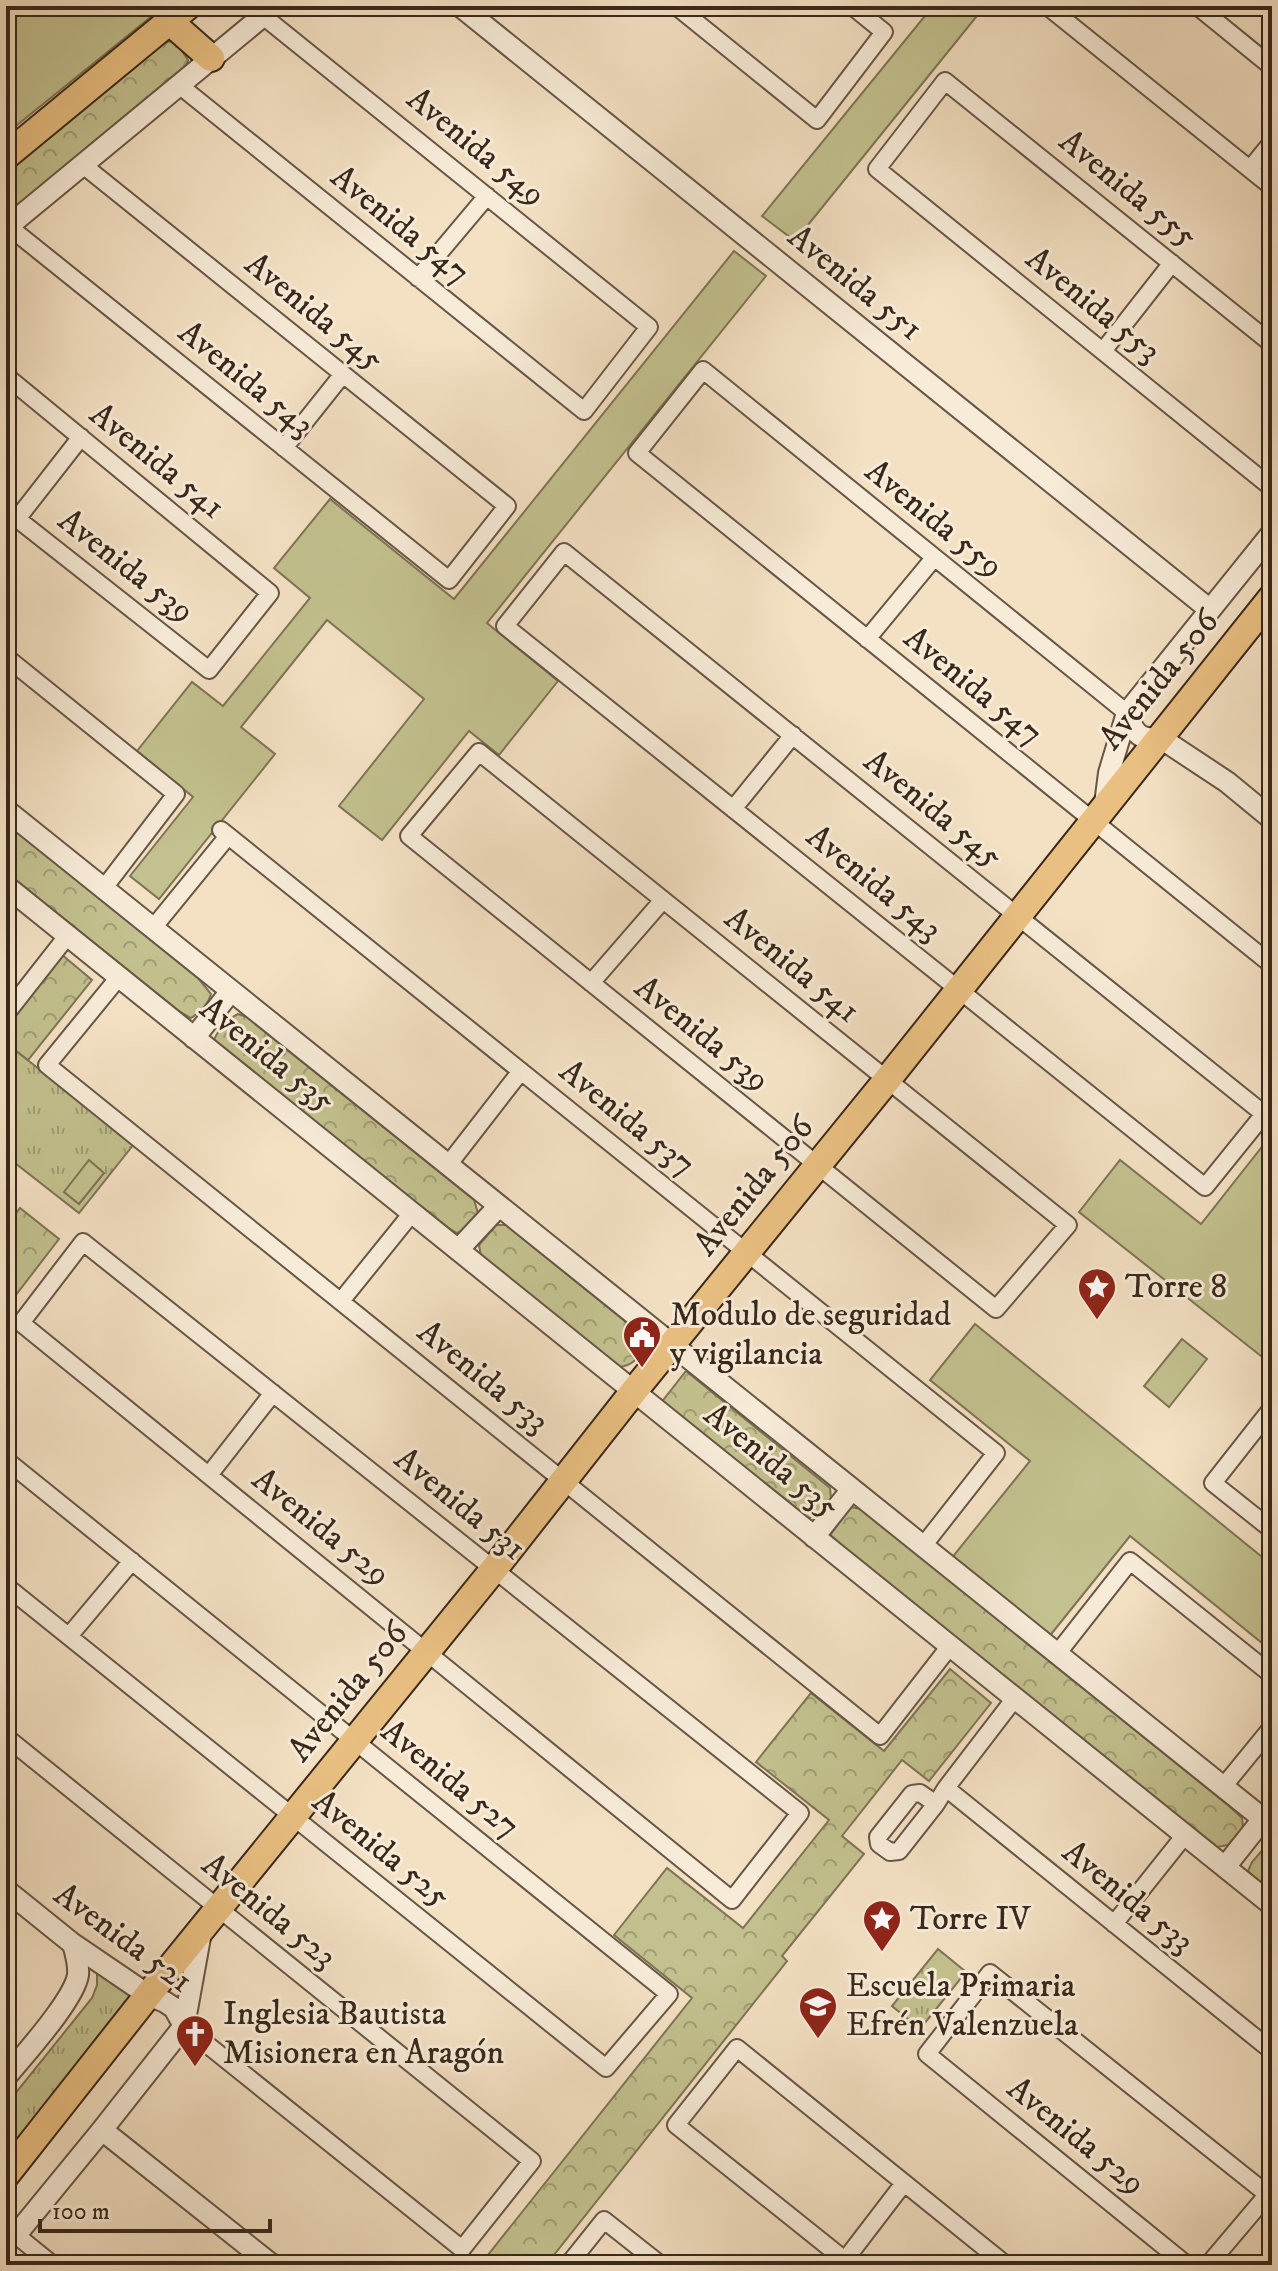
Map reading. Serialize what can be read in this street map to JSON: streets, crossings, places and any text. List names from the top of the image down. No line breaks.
{"streets":{"main road":["Avenida 506"],"street":["Avenida 549","Avenida 555","Avenida 547","Avenida 551","Avenida 553","Avenida 545","Avenida 543","Avenida 541","Avenida 559","Avenida 539","Avenida 535","Avenida 537","Avenida 533","Avenida 531","Avenida 529","Avenida 527","Avenida 525","Avenida 523","Avenida 521"]},"crossings":[["Avenida 549","Avenida 547"],["Avenida 555","Avenida 553"],["Avenida 547","Avenida 559"],["Avenida 547","Avenida 506"],["Avenida 545","Avenida 543"],["Avenida 545","Avenida 506"],["Avenida 543","Avenida 506"],["Avenida 541","Avenida 539"],["Avenida 541","Avenida 506"],["Avenida 539","Avenida 506"],["Avenida 506","Avenida 535"],["Avenida 506","Avenida 537"],["Avenida 506","Avenida 533"],["Avenida 506","Avenida 531"],["Avenida 506","Avenida 529"],["Avenida 506","Avenida 527"],["Avenida 506","Avenida 525"],["Avenida 506","Avenida 523"],["Avenida 506","Avenida 521"],["Avenida 535","Avenida 537"],["Avenida 535","Avenida 533"],["Avenida 531","Avenida 529"],["Avenida 527","Avenida 525"],["Avenida 523","Avenida 521"]],"places":{"place":["Torre 8","Torre IV"],"public building":["Modulo de seguridad y vigilancia"],"school or university":["Escuela Primaria Efrén Valenzuela"],"church":["Inglesia Bautista Misionera en Aragón"]},"scale_bar":"100 m"}
